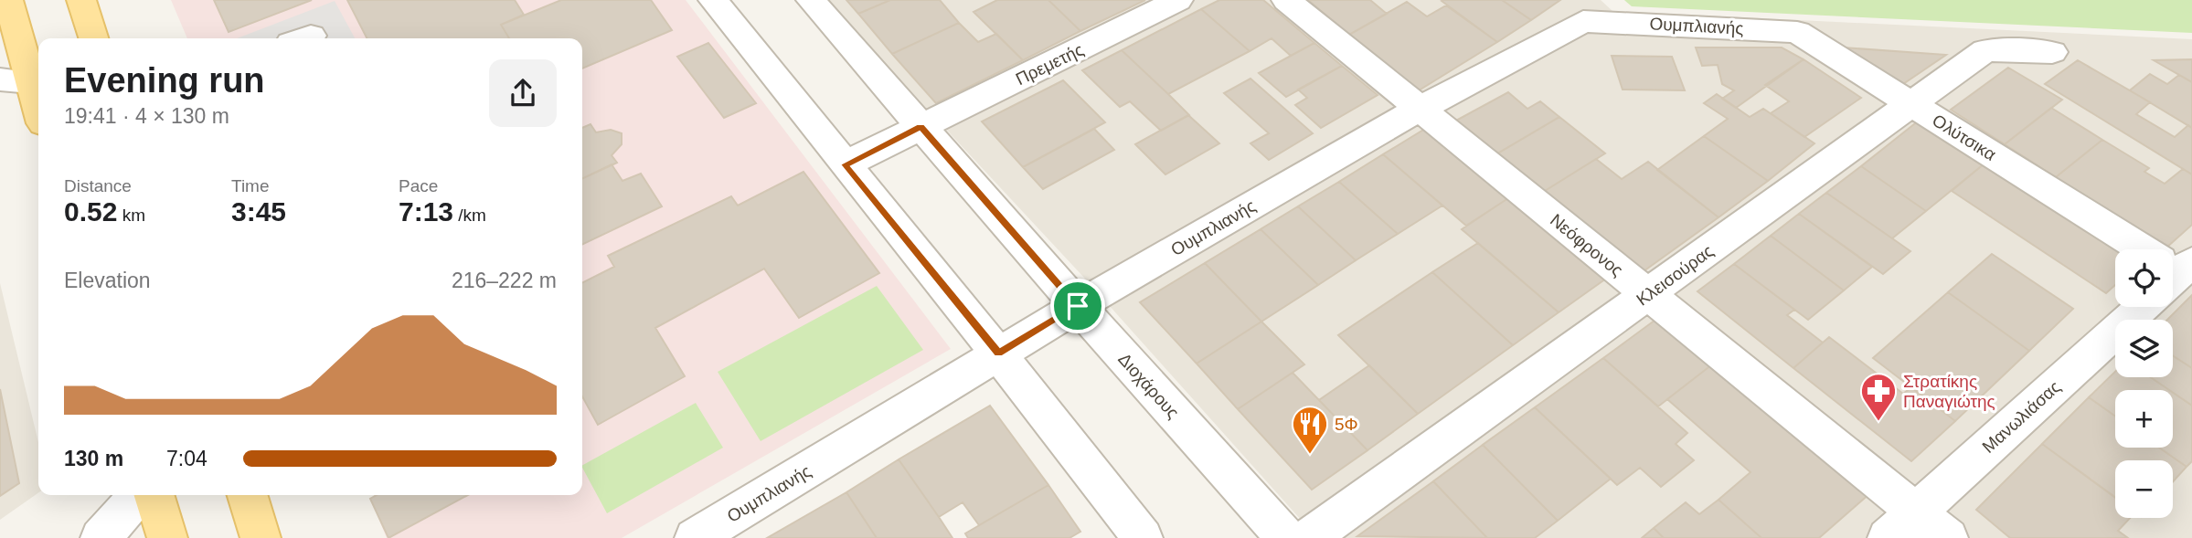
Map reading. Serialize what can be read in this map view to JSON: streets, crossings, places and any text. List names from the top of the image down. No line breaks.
{"streets":{"street":["Ουμπλιανής","Πρεμετής","Ολύτσικα","Νεόφρονος","Κλεισούρας","Διοχάρους","Μανωλιάσας"]},"crossings":[["Ουμπλιανής","Ολύτσικα"],["Ουμπλιανής","Νεόφρονος"],["Ουμπλιανής","Διοχάρους"],["Πρεμετής","Διοχάρους"],["Ολύτσικα","Κλεισούρας"],["Νεόφρονος","Κλεισούρας"],["Νεόφρονος","Μανωλιάσας"]],"places":{"pharmacy":["Στρατίκης Παναγιώτης"],"restaurant":["5Φ"]},"page":{"heading":["Evening run","19:41 · 4 × 130 m"],"stats":[["Distance","0.52 km"],["Time","3:45"],["Pace","7:13 /km"]],"map_buttons":["+","−"],"chart":["Elevation","216–222 m"],"list":[{"name":"130 m","note":"7:04"}]}}
